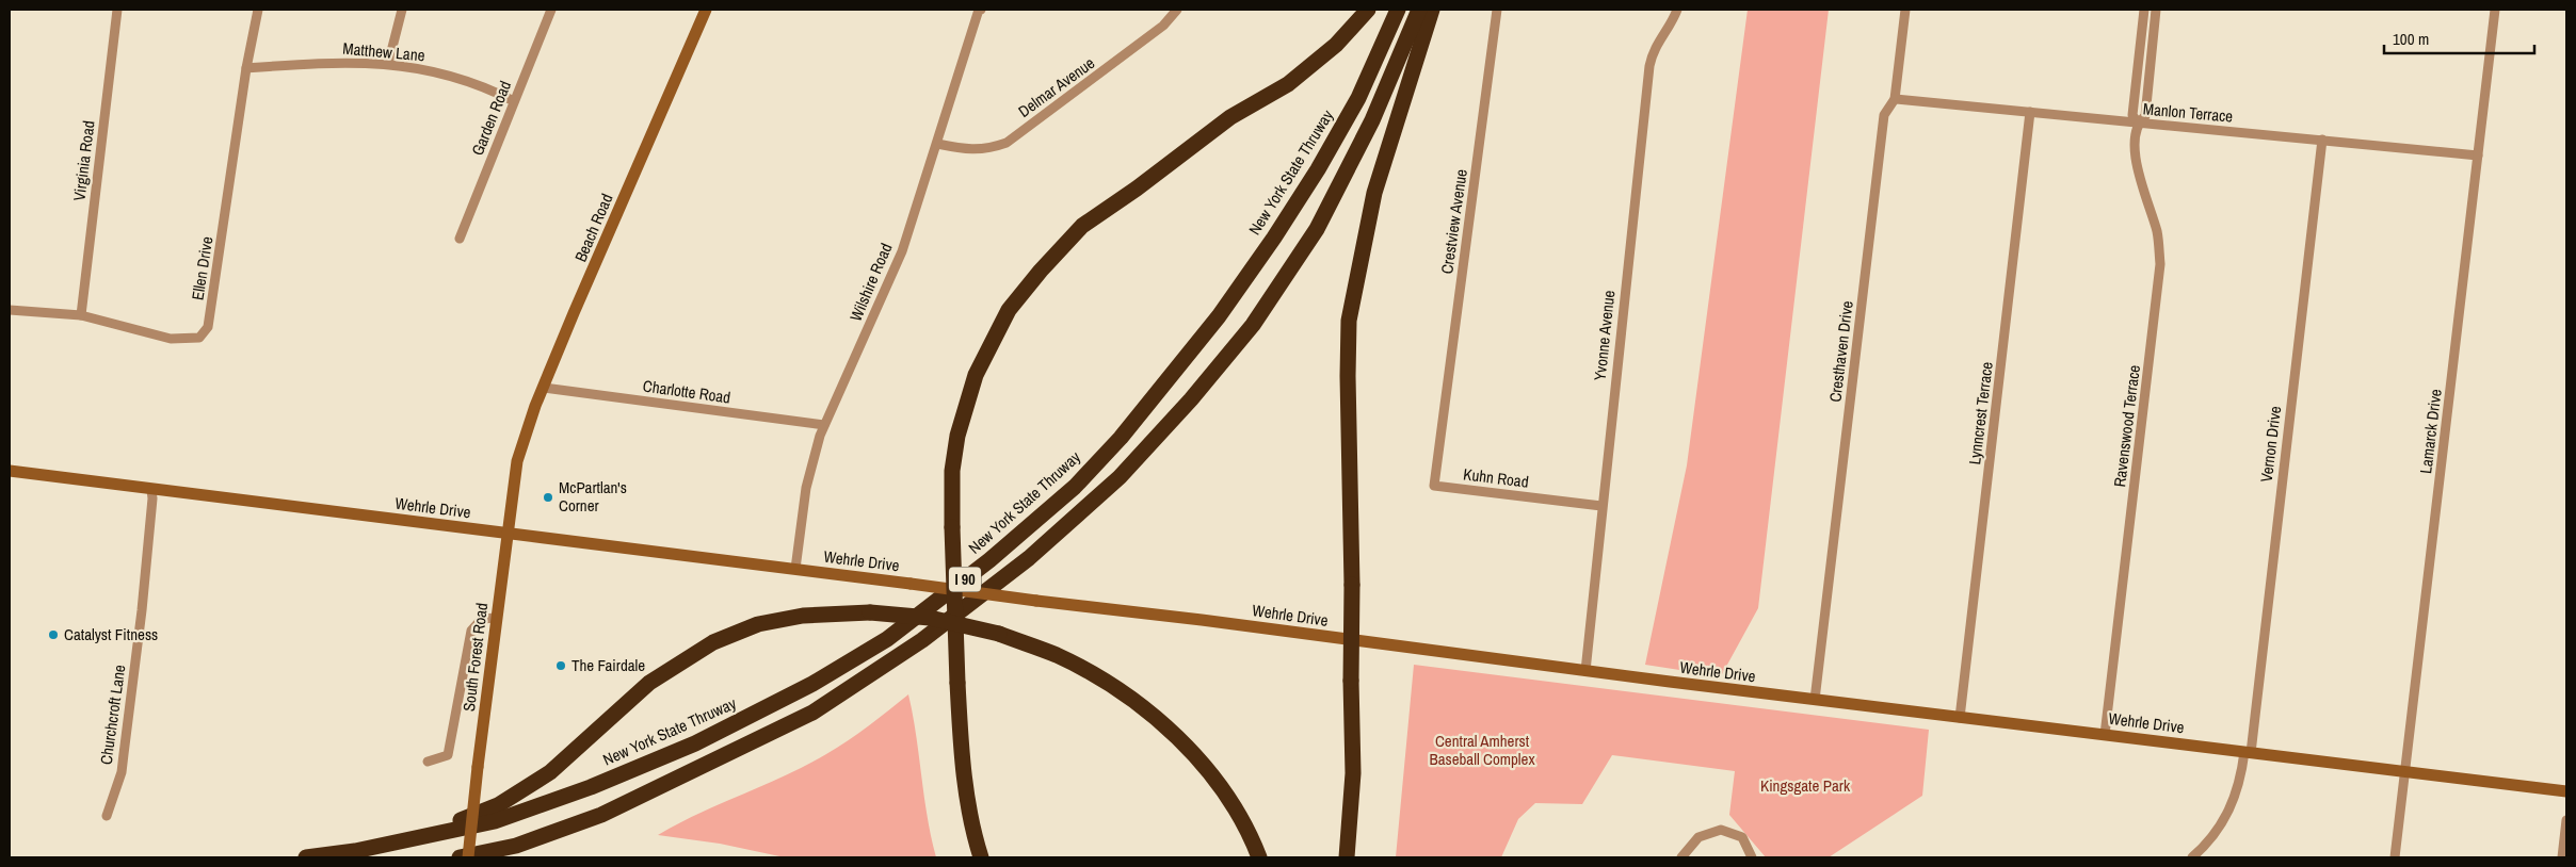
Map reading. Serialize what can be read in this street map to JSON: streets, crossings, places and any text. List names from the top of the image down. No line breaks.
{"streets":{"highway":["New York State Thruway","I 90"],"street":["Matthew Lane","Delmar Avenue","Manlon Terrace","Garden Road","Virginia Road","Crestview Avenue","Beach Road","Ellen Drive","Wilshire Road","Yvonne Avenue","Cresthaven Drive","Charlotte Road","Lynncrest Terrace","Ravenswood Terrace","Lamarck Drive","Vernon Drive","Kuhn Road","Wehrle Drive","South Forest Road","Churchcroft Lane"]},"crossings":[["Matthew Lane","Garden Road"],["Matthew Lane","Ellen Drive"],["Delmar Avenue","Wilshire Road"],["Manlon Terrace","Cresthaven Drive"],["Manlon Terrace","Lynncrest Terrace"],["Manlon Terrace","Ravenswood Terrace"],["Manlon Terrace","Lamarck Drive"],["Manlon Terrace","Vernon Drive"],["Virginia Road","Ellen Drive"],["Crestview Avenue","Kuhn Road"],["Beach Road","Charlotte Road"],["Beach Road","South Forest Road"],["Wilshire Road","Charlotte Road"],["Wilshire Road","Wehrle Drive"],["Yvonne Avenue","Kuhn Road"],["Yvonne Avenue","Wehrle Drive"],["Cresthaven Drive","Wehrle Drive"],["Lynncrest Terrace","Wehrle Drive"],["Ravenswood Terrace","Wehrle Drive"],["Lamarck Drive","Wehrle Drive"],["Vernon Drive","Wehrle Drive"],["Wehrle Drive","South Forest Road"],["Wehrle Drive","Churchcroft Lane"]],"parks":["Central Amherst Baseball Complex","Kingsgate Park"],"places":["McPartlan's Corner","Catalyst Fitness","The Fairdale"],"scale_bar":"100 m"}
